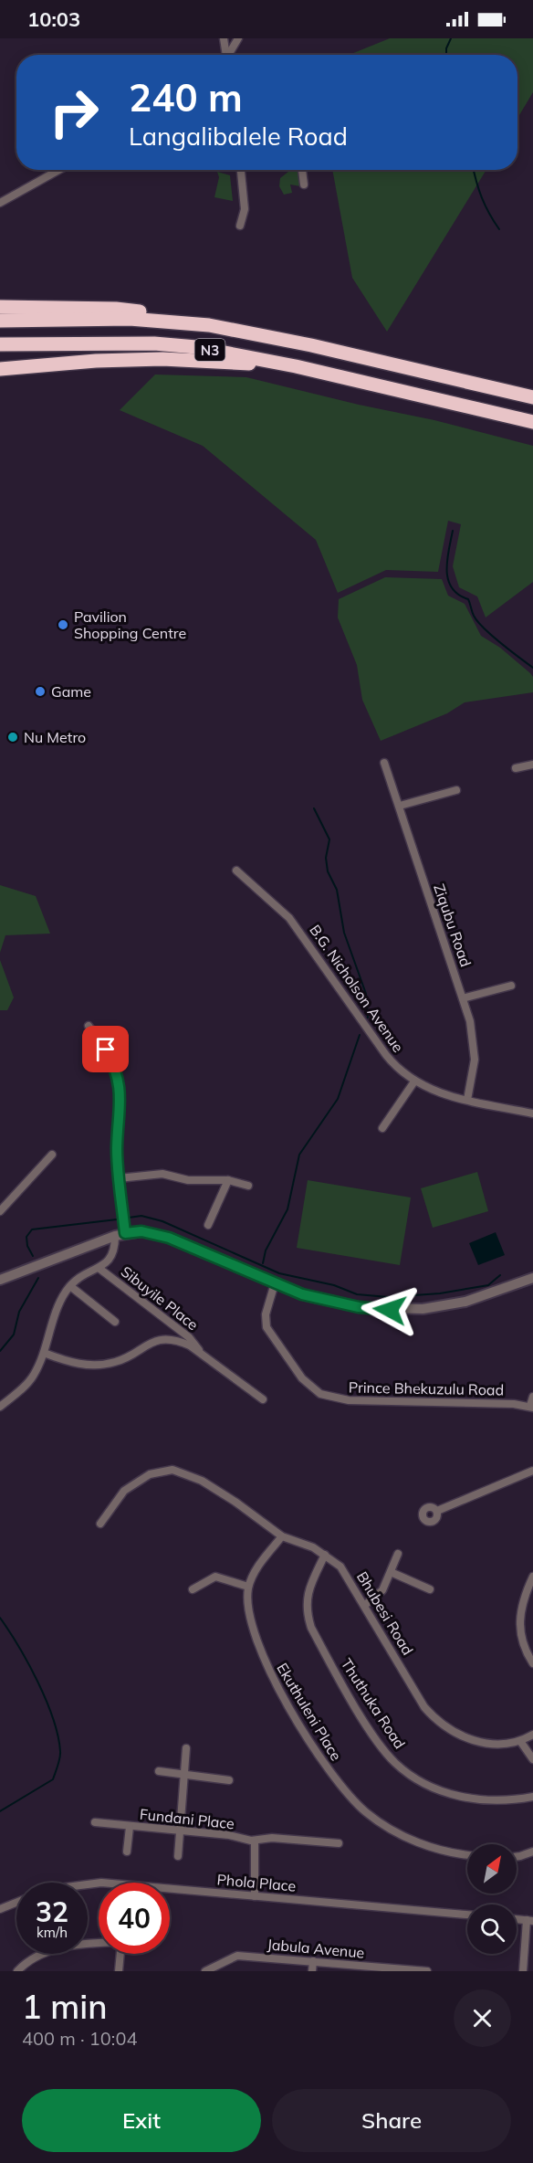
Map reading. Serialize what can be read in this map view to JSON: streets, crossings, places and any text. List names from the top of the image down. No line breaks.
{"streets":{"highway":["N3"],"street":["Ziqubu Road","B.G. Nicholson Avenue","Sibuyile Place","Prince Bhekuzulu Road","Bhubesi Road","Thuthuka Road","Ekuthuleni Place","Fundani Place","Phola Place","Jabula Avenue"]},"crossings":[["Ziqubu Road","B.G. Nicholson Avenue"],["Bhubesi Road","Thuthuka Road"],["Fundani Place","Phola Place"]],"places":["Pavilion Shopping Centre","Game","Nu Metro"],"north":"top right","page":{"status":"10:03","turn":["240 m","Langalibalele Road"],"speed":"32 km/h","limit":"40","heading":["1 min","400 m · 10:04"],"buttons":["Exit","Share"]}}
